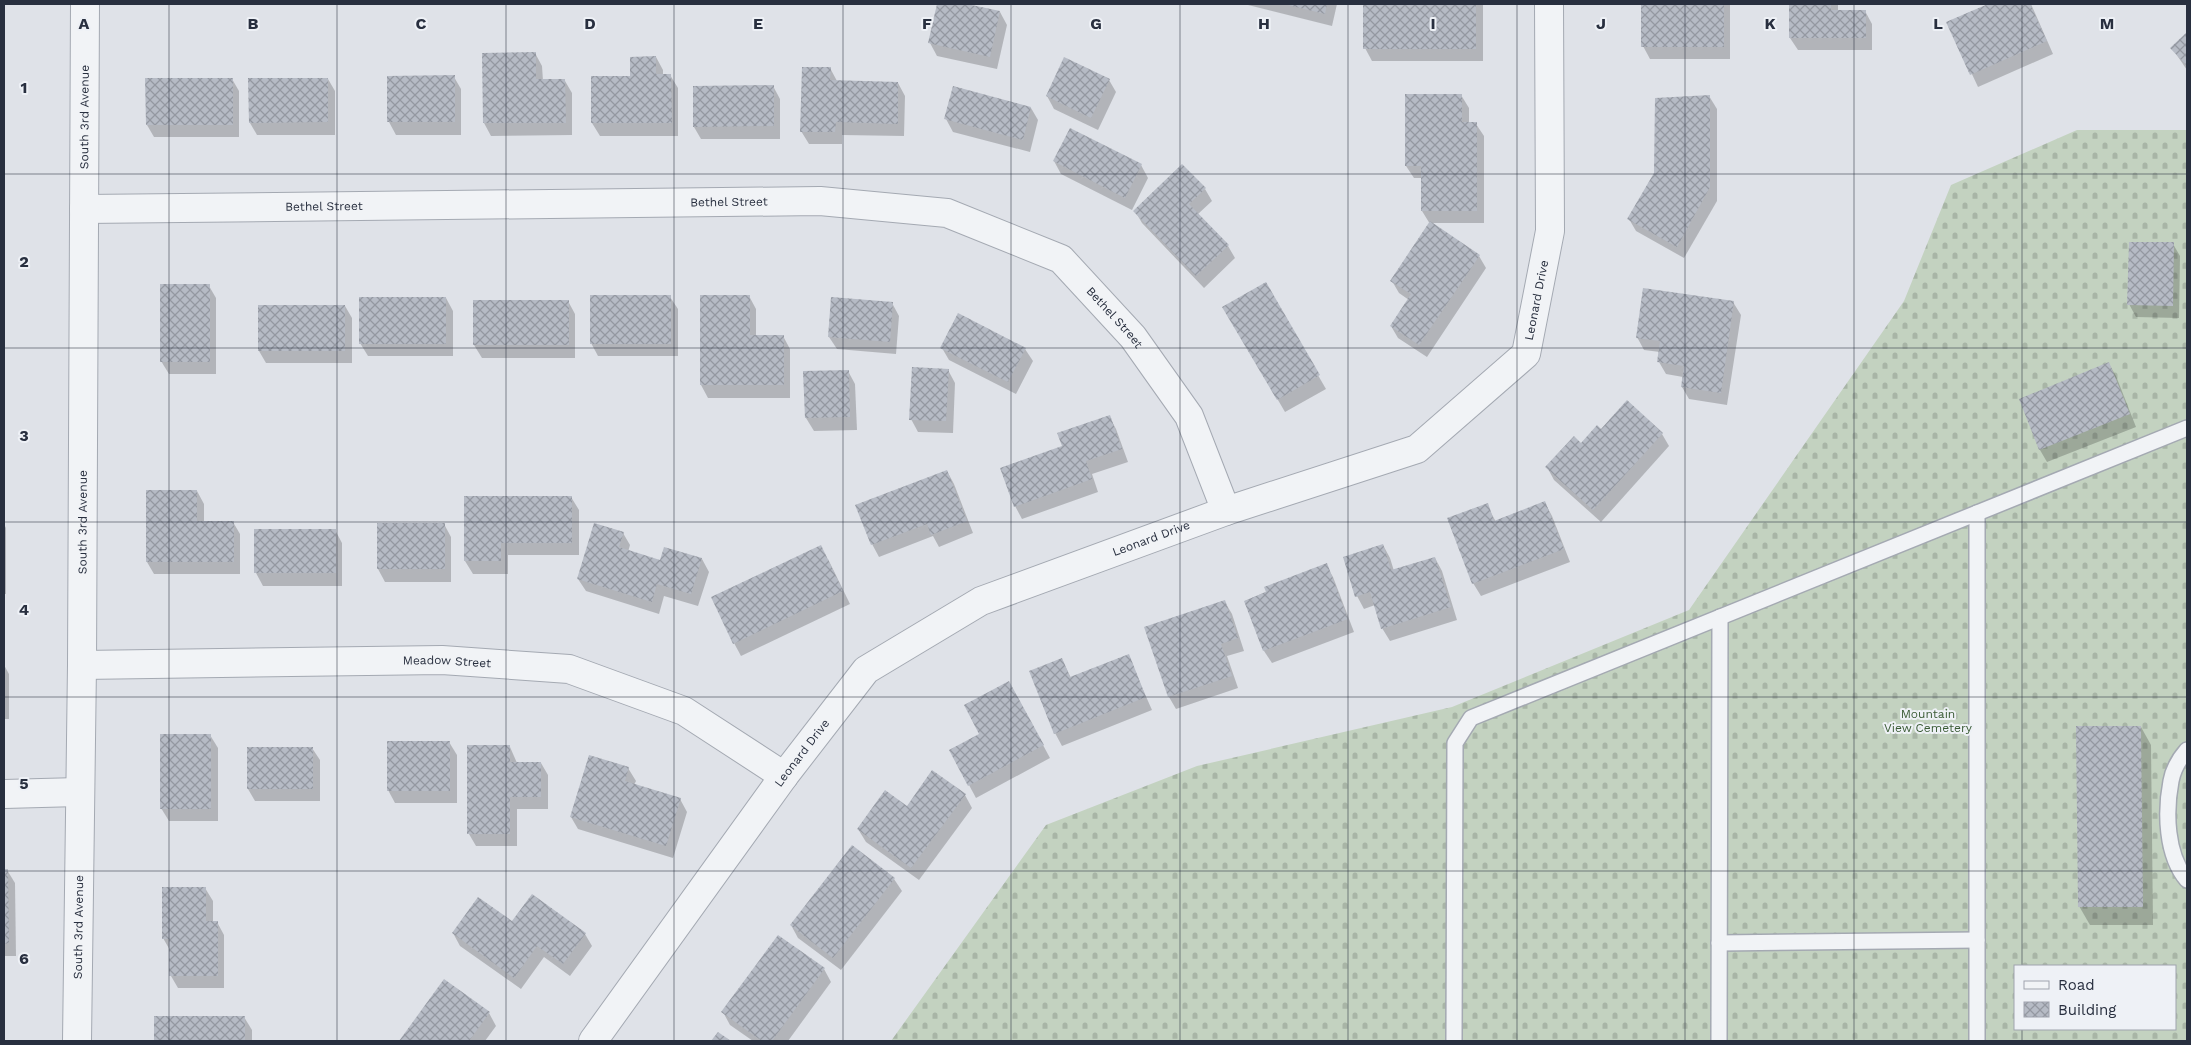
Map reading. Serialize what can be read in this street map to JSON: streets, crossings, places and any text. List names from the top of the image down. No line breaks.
{"streets":{"street":["South 3rd Avenue","Bethel Street","Leonard Drive","Meadow Street"]},"crossings":[["South 3rd Avenue","Bethel Street"],["South 3rd Avenue","Meadow Street"],["Bethel Street","Leonard Drive"],["Leonard Drive","Meadow Street"]],"parks":["Mountain View Cemetery"],"legend":["Road","Building"],"grid":{"columns":["A","B","C","D","E","F","G","H","I","J","K","L","M"],"rows":["1","2","3","4","5","6"]}}
